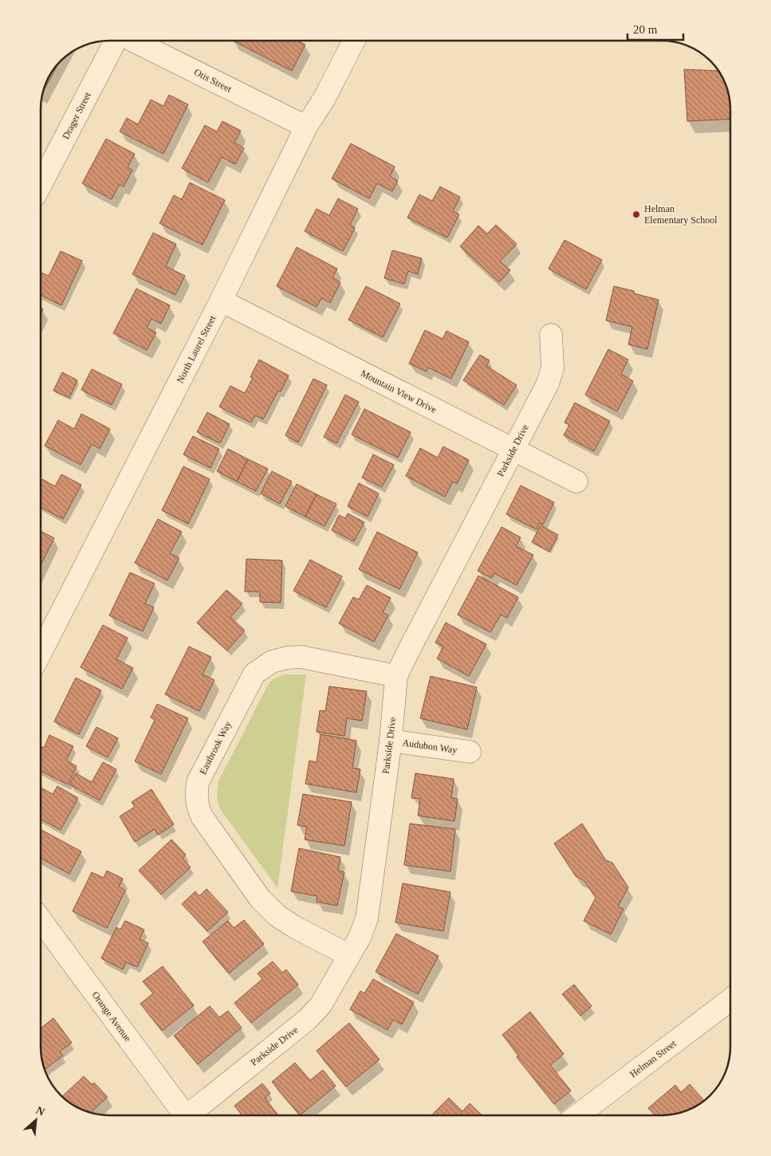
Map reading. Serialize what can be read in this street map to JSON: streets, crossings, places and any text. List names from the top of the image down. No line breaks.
{"streets":{"street":["Otis Street","Drager Street","North Laurel Street","Mountain View Drive","Parkside Drive","Audubon Way","Eastbrook Way","Orange Avenue","Helman Street"]},"crossings":[["Otis Street","North Laurel Street"],["North Laurel Street","Mountain View Drive"],["Mountain View Drive","Parkside Drive"],["Parkside Drive","Audubon Way"],["Parkside Drive","Eastbrook Way"]],"places":["Helman Elementary School"],"scale_bar":"20 m","north":"top right"}
